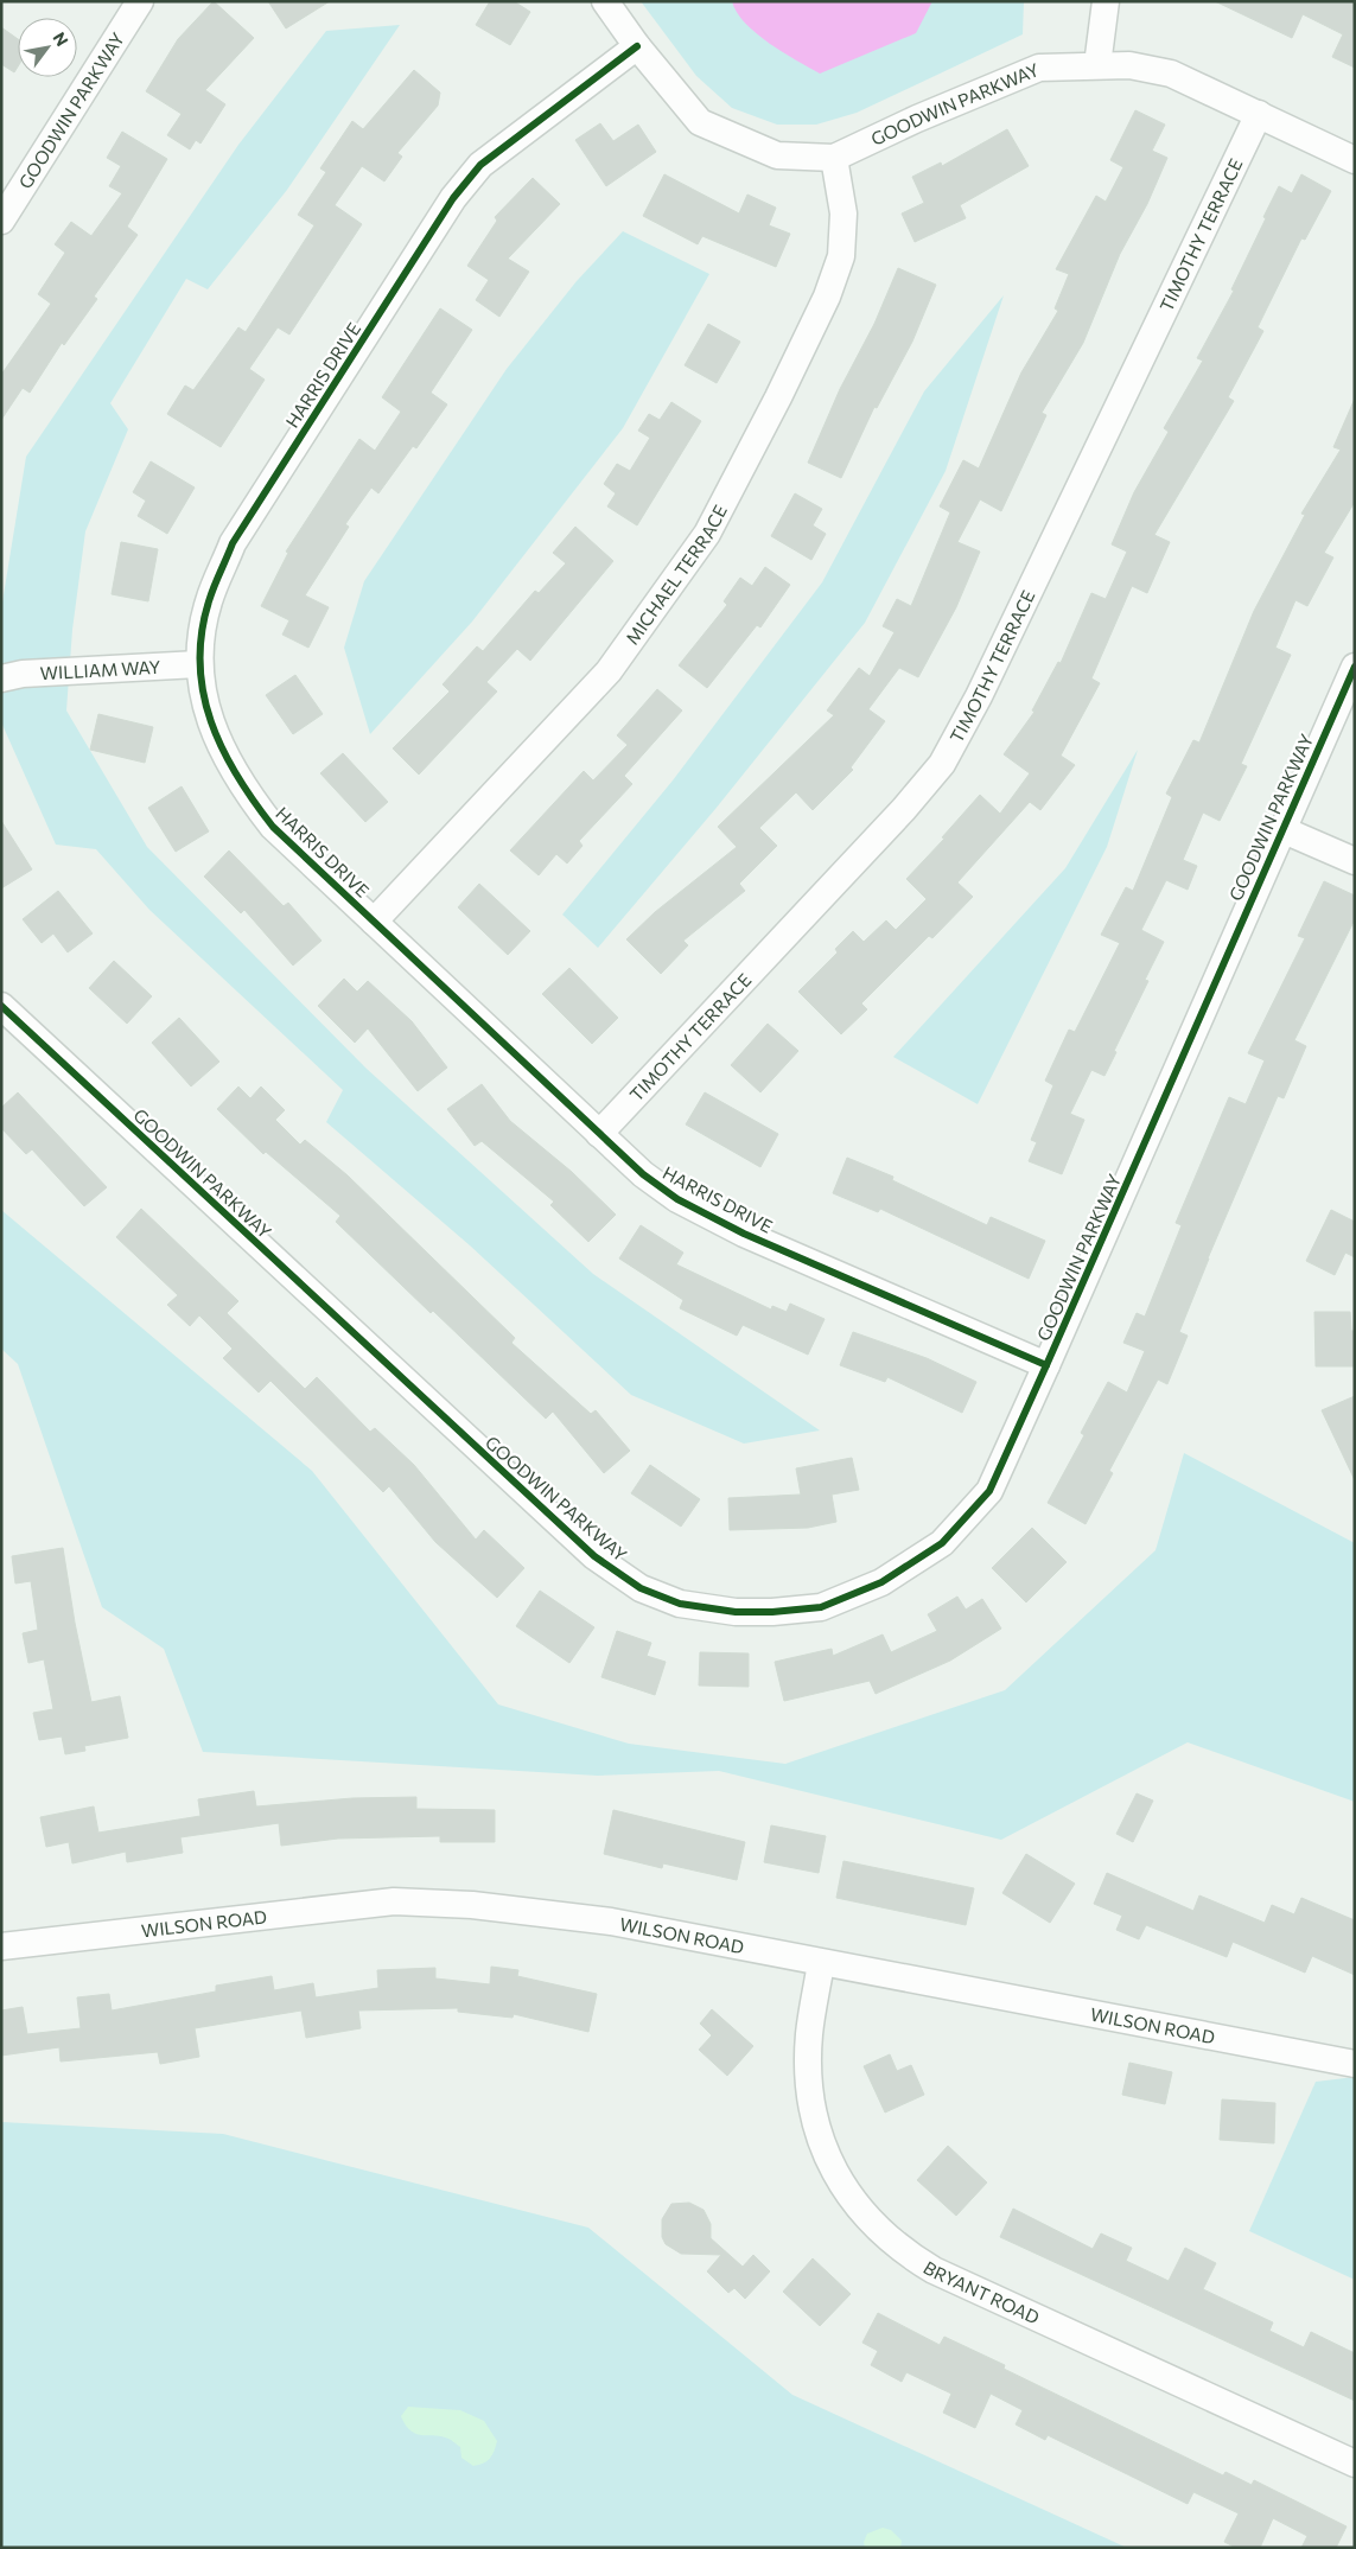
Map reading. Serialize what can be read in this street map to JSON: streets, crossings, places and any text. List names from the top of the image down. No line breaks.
{"streets":{"street":["GOODWIN PARKWAY","TIMOTHY TERRACE","HARRIS DRIVE","MICHAEL TERRACE","WILLIAM WAY","WILSON ROAD","BRYANT ROAD"]},"crossings":[["GOODWIN PARKWAY","TIMOTHY TERRACE"],["GOODWIN PARKWAY","HARRIS DRIVE"],["GOODWIN PARKWAY","MICHAEL TERRACE"],["TIMOTHY TERRACE","HARRIS DRIVE"],["HARRIS DRIVE","MICHAEL TERRACE"],["HARRIS DRIVE","WILLIAM WAY"],["WILSON ROAD","BRYANT ROAD"]],"north":"top right"}
